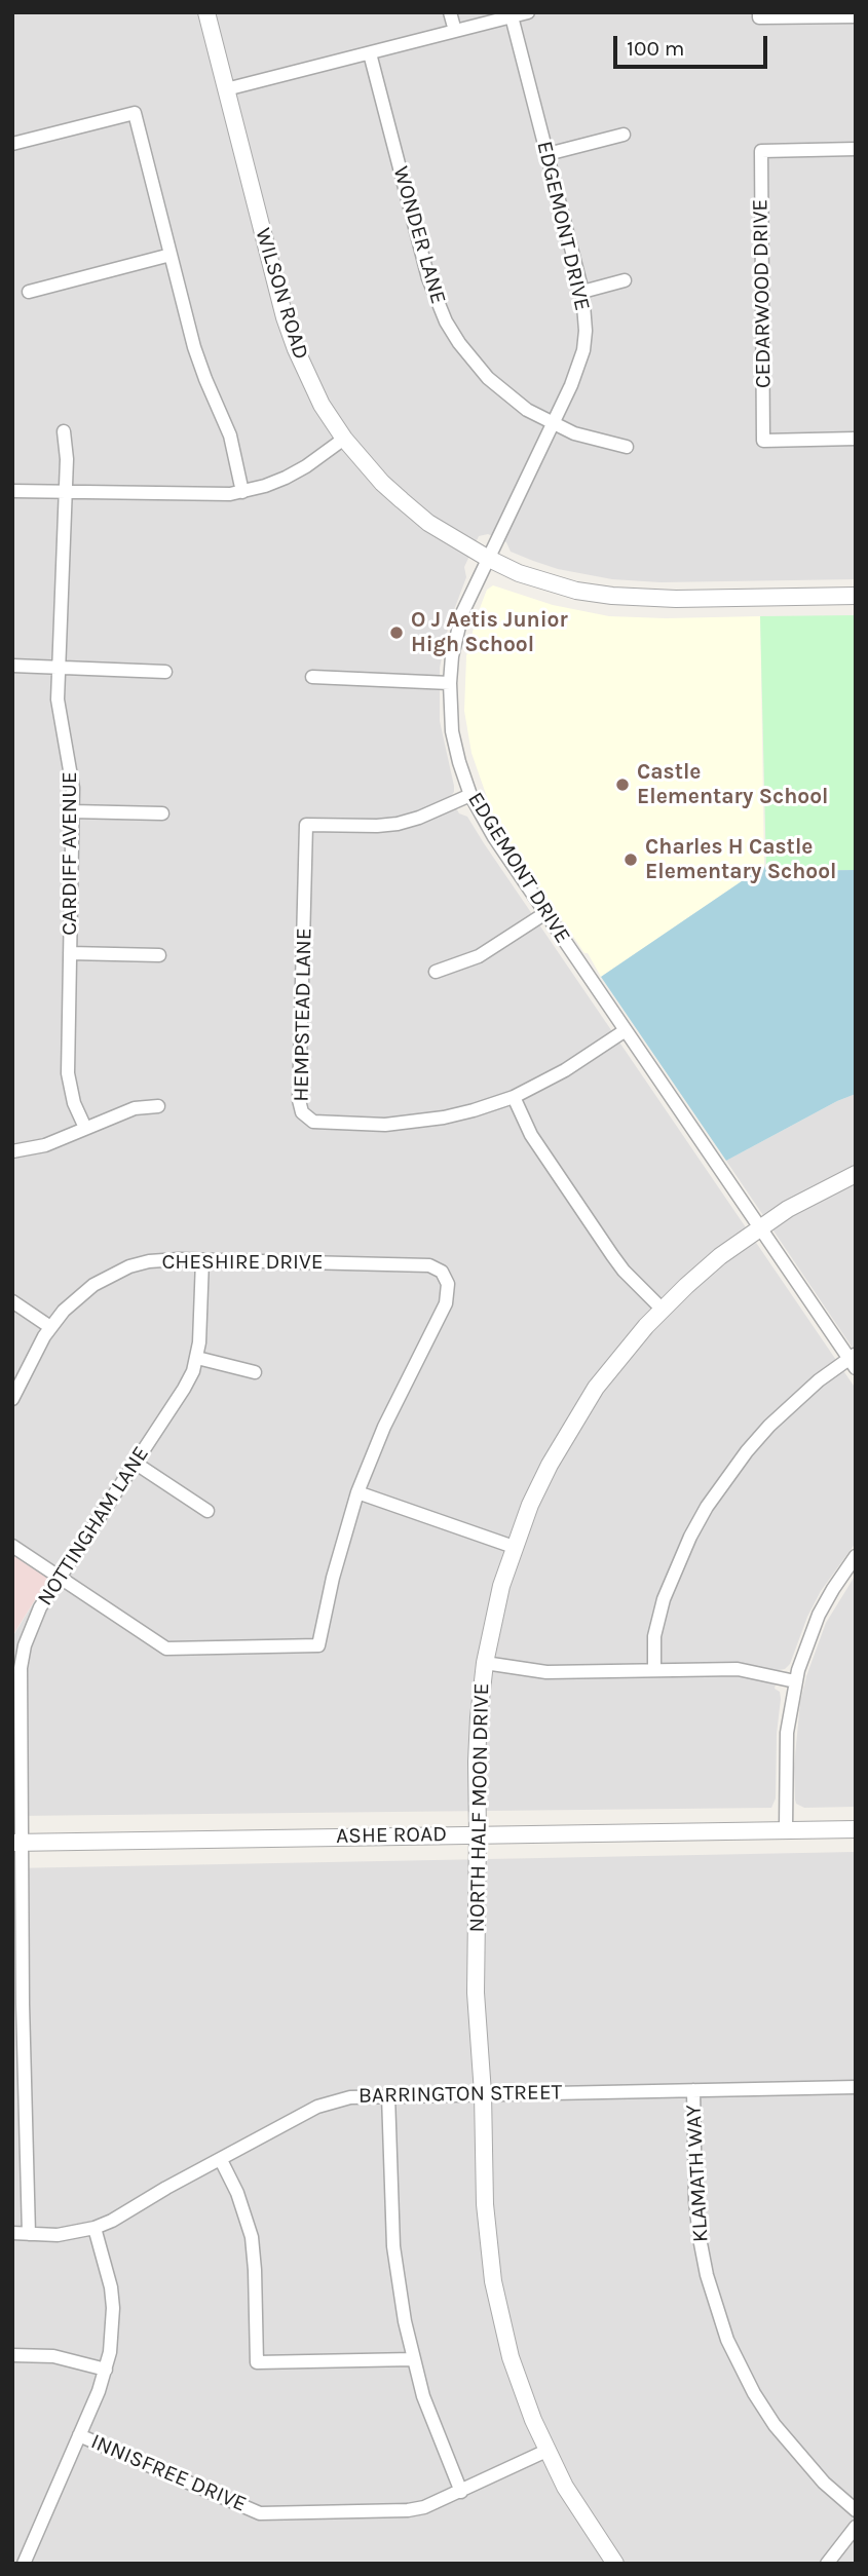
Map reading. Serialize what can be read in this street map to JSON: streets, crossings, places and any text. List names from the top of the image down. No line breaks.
{"streets":{"street":["EDGEMONT DRIVE","WONDER LANE","WILSON ROAD","CEDARWOOD DRIVE","CARDIFF AVENUE","HEMPSTEAD LANE","CHESHIRE DRIVE","NOTTINGHAM LANE","NORTH HALF MOON DRIVE","ASHE ROAD","BARRINGTON STREET","KLAMATH WAY","INNISFREE DRIVE"]},"crossings":[["EDGEMONT DRIVE","WONDER LANE"],["EDGEMONT DRIVE","WILSON ROAD"],["EDGEMONT DRIVE","HEMPSTEAD LANE"],["EDGEMONT DRIVE","NORTH HALF MOON DRIVE"],["CHESHIRE DRIVE","NOTTINGHAM LANE"],["NOTTINGHAM LANE","ASHE ROAD"],["NOTTINGHAM LANE","BARRINGTON STREET"],["NORTH HALF MOON DRIVE","ASHE ROAD"],["NORTH HALF MOON DRIVE","BARRINGTON STREET"],["NORTH HALF MOON DRIVE","INNISFREE DRIVE"],["BARRINGTON STREET","KLAMATH WAY"]],"places":["O J Aetis Junior High School","Castle Elementary School","Charles H Castle Elementary School"],"scale_bar":"100 m"}
